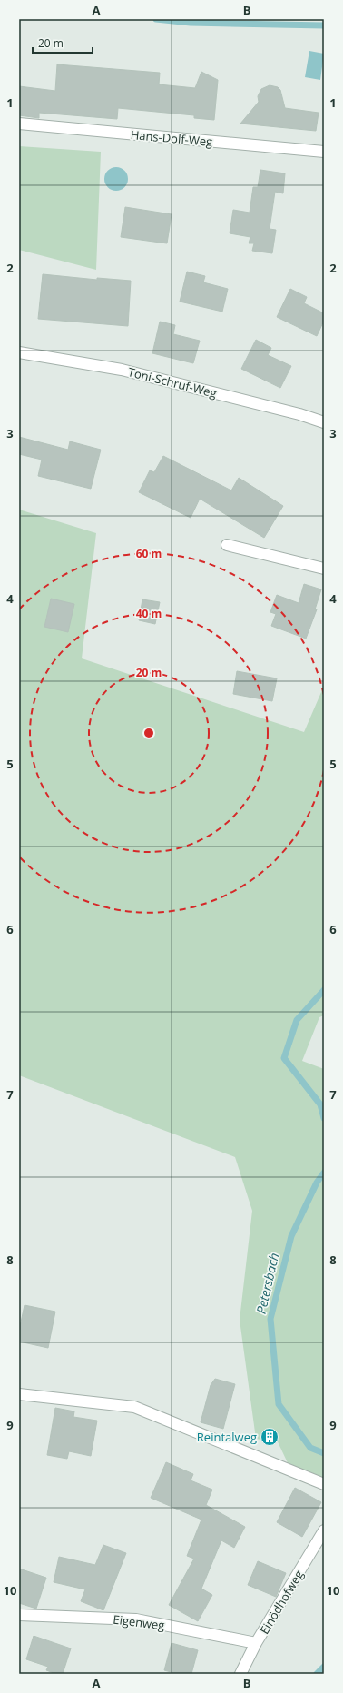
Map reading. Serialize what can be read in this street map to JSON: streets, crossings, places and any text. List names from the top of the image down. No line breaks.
{"streets":{"street":["Hans-Dolf-Weg","Toni-Schruf-Weg","Einödhofweg","Eigenweg"]},"crossings":[["Einödhofweg","Eigenweg"]],"water":["Petersbach"],"places":{"building":["Reintalweg"]},"scale_bar":"20 m","grid":{"columns":["A","B"],"rows":["1","2","3","4","5","6","7","8","9","10"]},"rings":["60 m","40 m","20 m"]}
